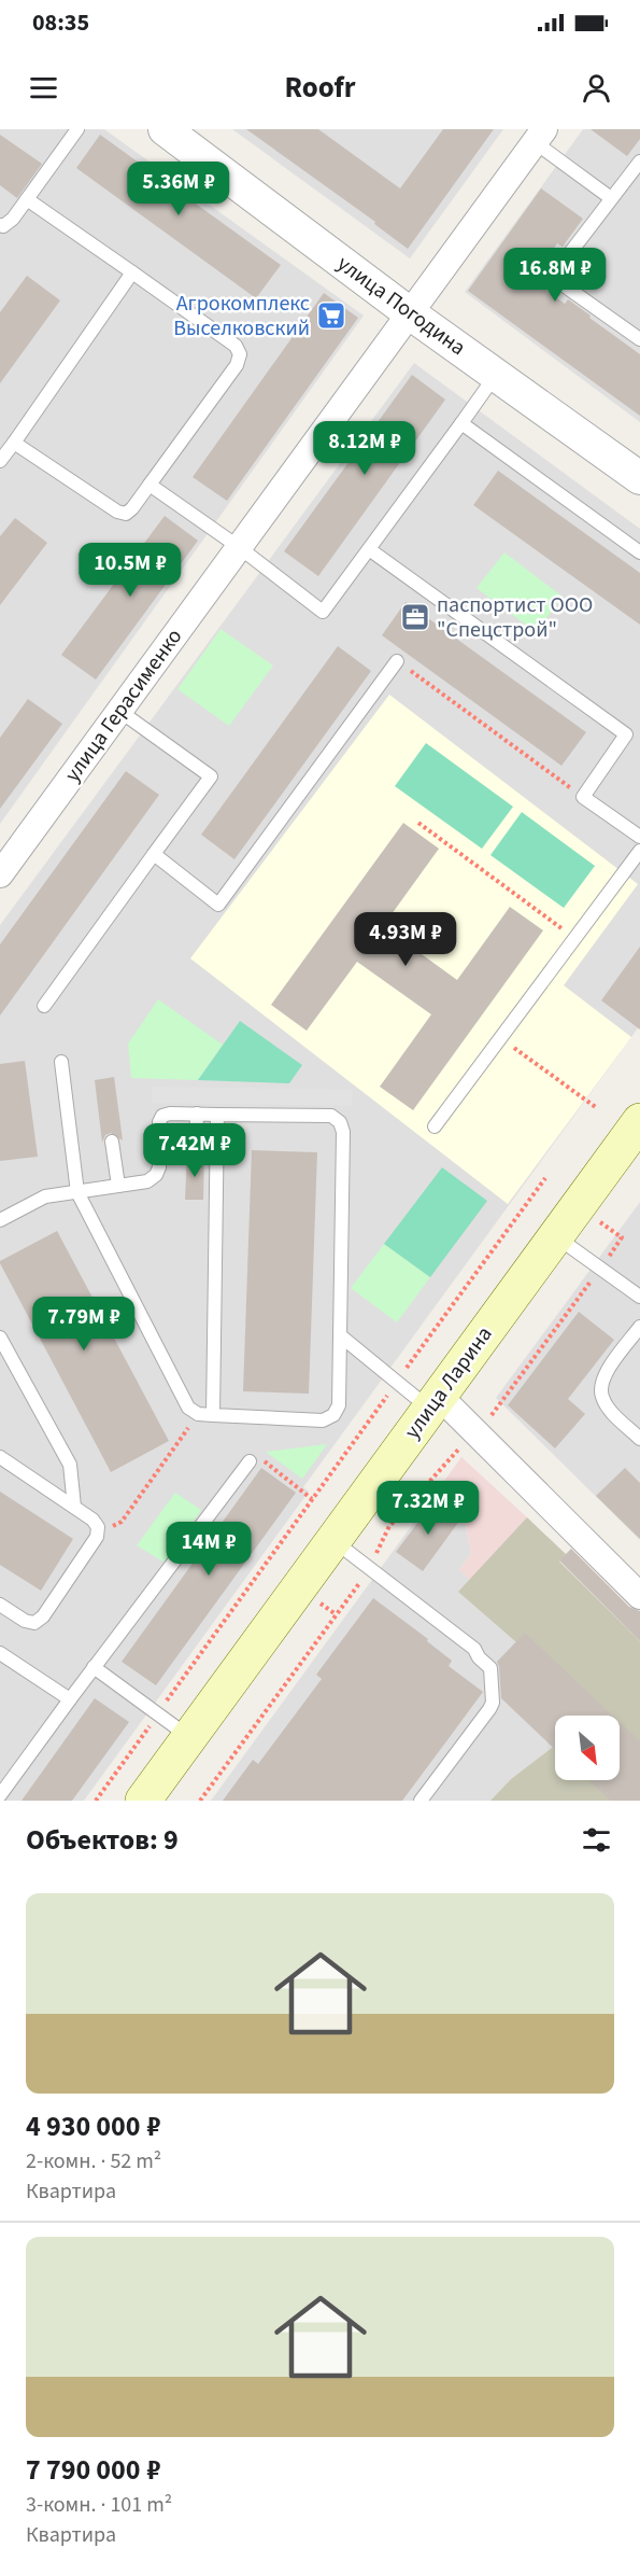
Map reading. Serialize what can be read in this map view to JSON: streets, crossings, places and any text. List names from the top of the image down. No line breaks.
{"streets":{"main road":["улица Ларина"],"street":["улица Погодина","улица Герасименко"]},"crossings":[["улица Погодина","улица Герасименко"]],"places":{"supermarket":["Агрокомплекс Выселковский"],"office":["паспортист ООО \"Спецстрой\""]},"north":"bottom right","page":{"status":"08:35","header":"Roofr","price":["5.36M ₽","16.8M ₽","8.12M ₽","10.5M ₽","4.93M ₽","7.42M ₽","7.79M ₽","7.32M ₽","14M ₽"],"heading":"Объектов: 9","list":[{"name":"4 930 000 ₽","note":"2-комн. · 52 m² · Квартира"},{"name":"7 790 000 ₽","note":"3-комн. · 101 m² · Квартира"}]}}
